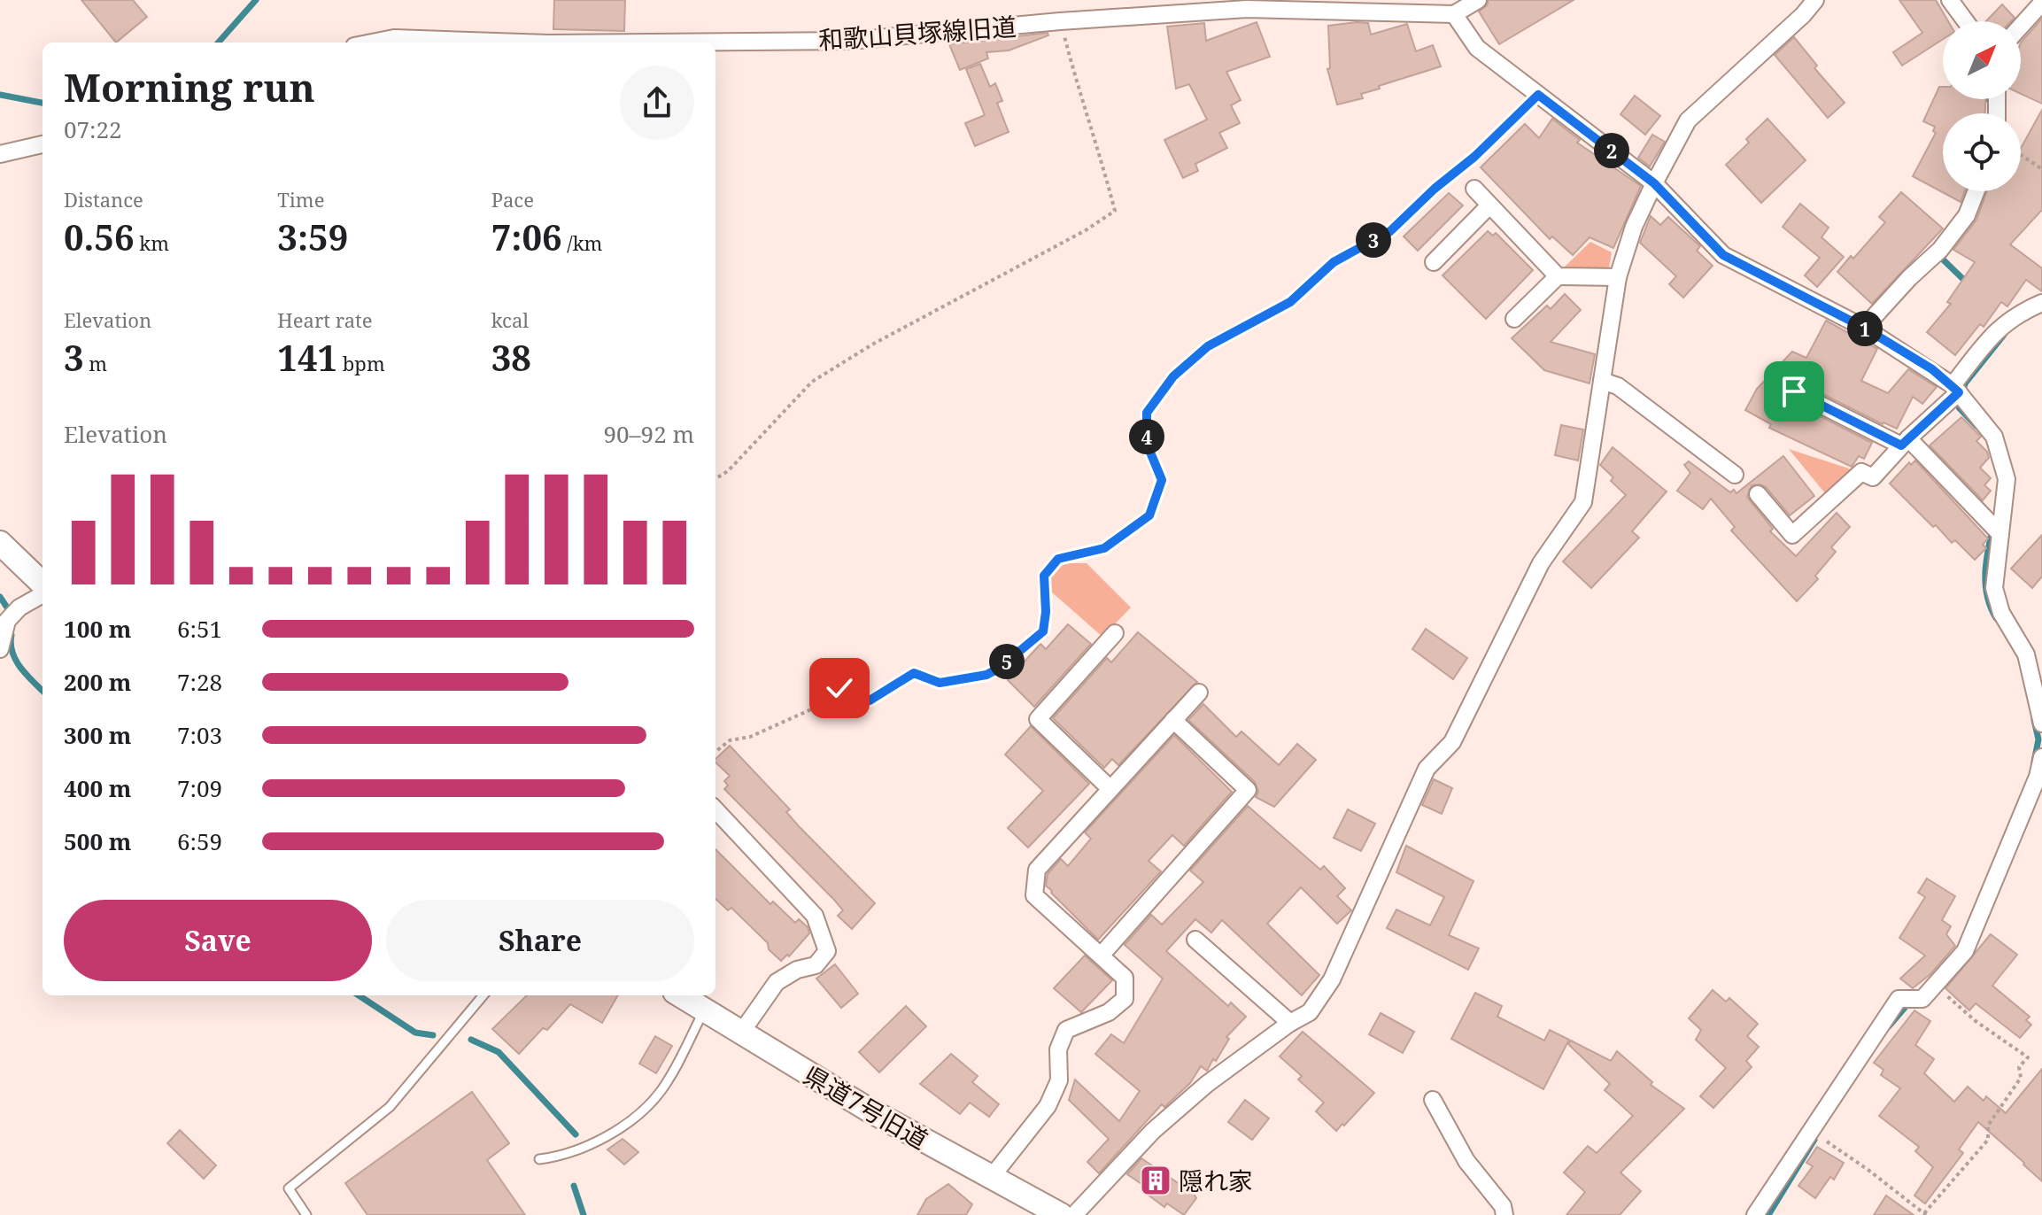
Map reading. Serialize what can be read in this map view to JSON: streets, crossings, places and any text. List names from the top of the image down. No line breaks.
{"streets":{"street":["和歌山貝塚線旧道","県道7号旧道"]},"places":{"building":["隠れ家"]},"north":"top right","page":{"heading":["Morning run","07:22"],"pins":["2","3","1","4","5"],"stats":[["Distance","0.56 km"],["Time","3:59"],["Pace","7:06 /km"],["Elevation","3 m"],["Heart rate","141 bpm"],["kcal","38"]],"chart":["Elevation","90–92 m"],"list":[{"name":"100 m","note":"6:51"},{"name":"200 m","note":"7:28"},{"name":"300 m","note":"7:03"},{"name":"400 m","note":"7:09"},{"name":"500 m","note":"6:59"}],"buttons":["Save","Share"]}}
